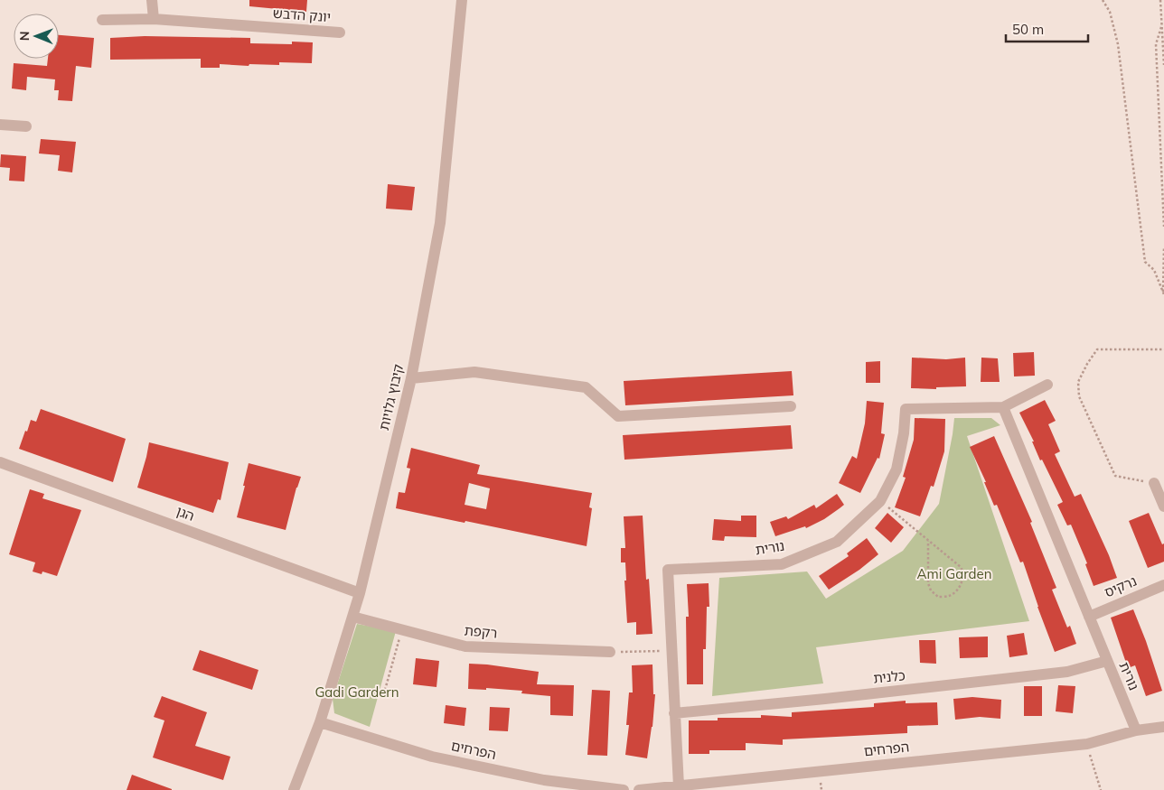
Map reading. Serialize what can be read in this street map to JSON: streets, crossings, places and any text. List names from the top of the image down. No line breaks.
{"streets":{"street":["יונק הדבש","קיבוץ גלויות","הגן","נורית","נרקיס","רקפת","כלנית","הפרחים"]},"crossings":[["קיבוץ גלויות","הגן"],["קיבוץ גלויות","רקפת"],["קיבוץ גלויות","הפרחים"],["נורית","נרקיס"],["נורית","כלנית"],["נורית","הפרחים"]],"parks":["Ami Garden","Gadi Gardern"],"scale_bar":"50 m","north":"left"}
